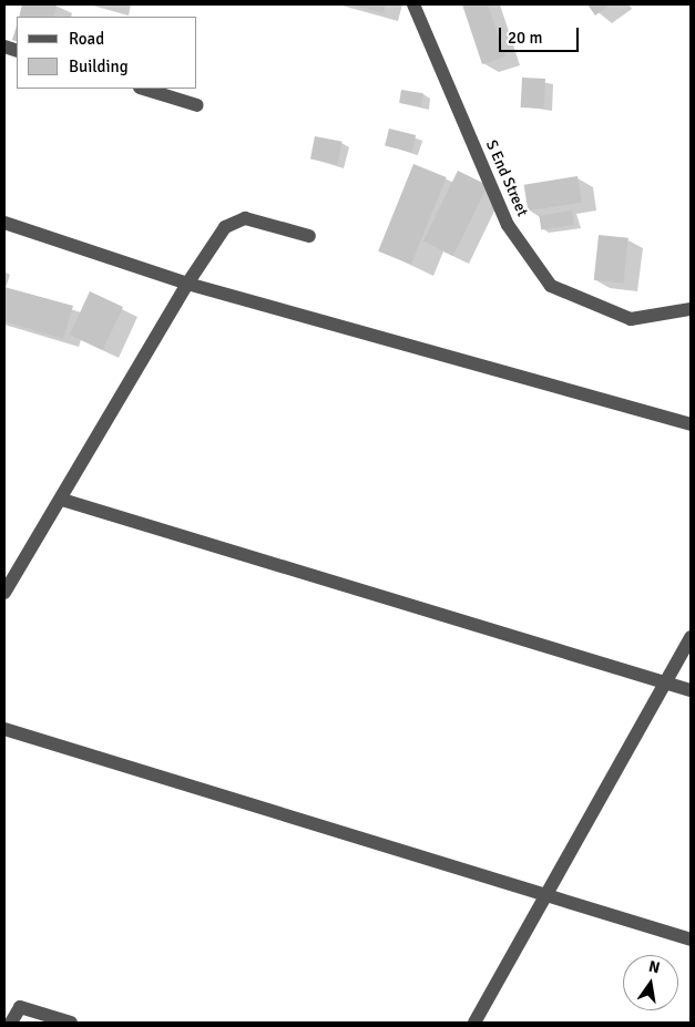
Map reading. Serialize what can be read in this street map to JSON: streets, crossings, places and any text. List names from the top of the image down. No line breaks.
{"streets":{"street":["S End Street"]},"legend":["Road","Building"],"scale_bar":"20 m","north":"top"}
